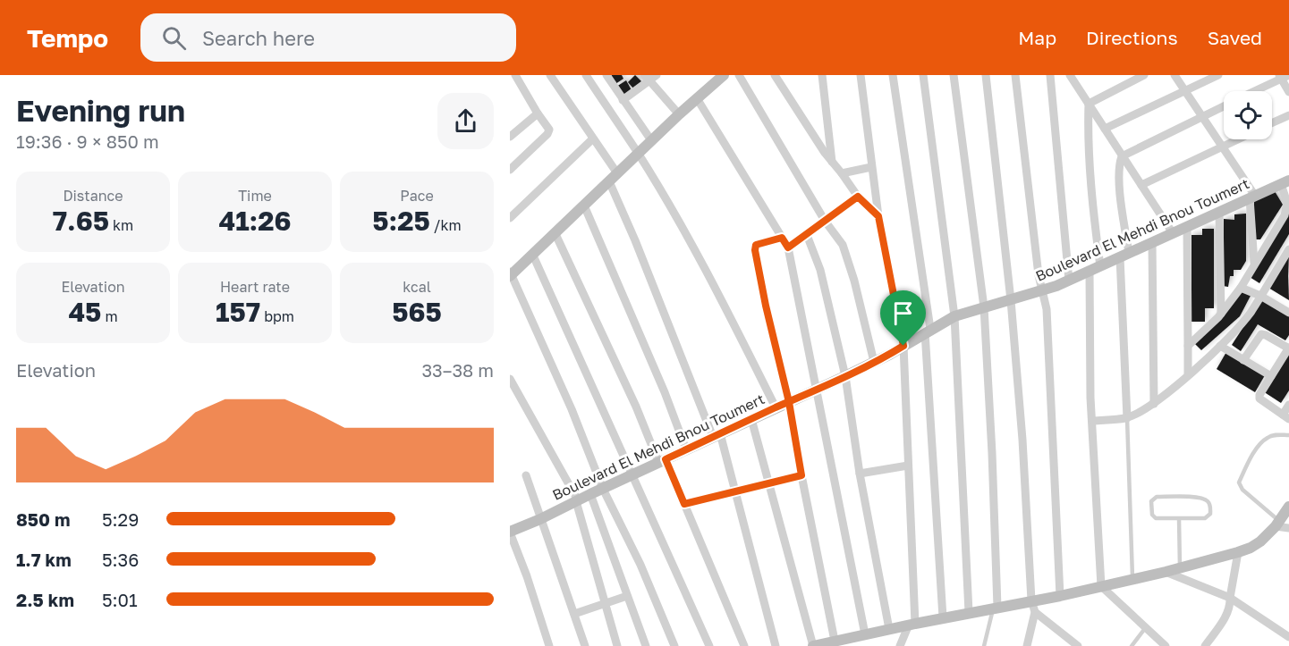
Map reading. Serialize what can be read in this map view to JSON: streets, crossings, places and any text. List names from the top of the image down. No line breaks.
{"streets":{"main road":["Boulevard El Mehdi Bnou Toumert"]},"page":{"header":"Tempo","search":"Search here","nav":["Map","Directions","Saved"],"heading":["Evening run","19:36 · 9 × 850 m"],"stats":[["Distance","7.65 km"],["Time","41:26"],["Pace","5:25 /km"],["Elevation","45 m"],["Heart rate","157 bpm"],["kcal","565"]],"chart":["Elevation","33–38 m"],"list":[{"name":"850 m","note":"5:29"},{"name":"1.7 km","note":"5:36"},{"name":"2.5 km","note":"5:01"}]}}
